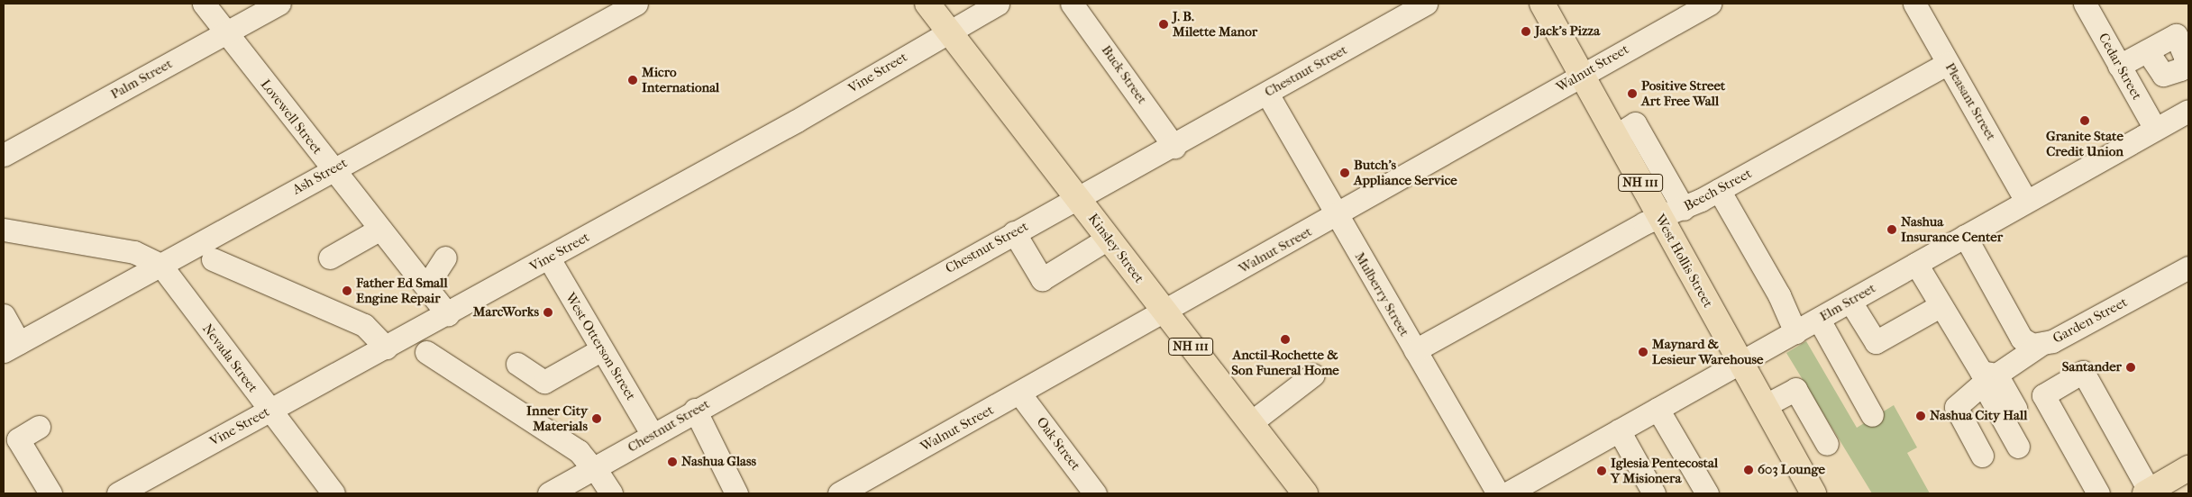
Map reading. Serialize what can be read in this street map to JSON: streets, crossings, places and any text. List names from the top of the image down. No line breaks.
{"streets":{"main road":["NH 111","Kinsley Street","West Hollis Street"],"street":["Cedar Street","Walnut Street","Chestnut Street","Vine Street","Buck Street","Palm Street","Pleasant Street","Lovewell Street","Ash Street","Beech Street","Mulberry Street","Elm Street","Garden Street","West Otterson Street","Nevada Street","Oak Street"]},"crossings":[["Cedar Street","Elm Street"],["Walnut Street","Kinsley Street"],["Walnut Street","West Hollis Street"],["Walnut Street","Mulberry Street"],["Walnut Street","Oak Street"],["Chestnut Street","Buck Street"],["Chestnut Street","Kinsley Street"],["Chestnut Street","Mulberry Street"],["Chestnut Street","West Otterson Street"],["Vine Street","Lovewell Street"],["Vine Street","Kinsley Street"],["Vine Street","West Otterson Street"],["Vine Street","Nevada Street"],["Palm Street","Lovewell Street"],["Pleasant Street","Beech Street"],["Pleasant Street","Elm Street"],["Lovewell Street","Ash Street"],["Ash Street","Nevada Street"],["Beech Street","West Hollis Street"],["Beech Street","Mulberry Street"],["West Hollis Street","Elm Street"],["Elm Street","Garden Street"]],"places":["J. B. Milette Manor","Jack's Pizza","Micro International","Positive Street Art Free Wall","Granite State Credit Union","Butch's Appliance Service","Nashua Insurance Center","Father Ed Small Engine Repair","MarcWorks","Anctil-Rochette & Son Funeral Home","Maynard & Lesieur Warehouse","Santander","Nashua City Hall","Inner City Materials","Nashua Glass","603 Lounge","Iglesia Pentecostal Y Misionera"]}
